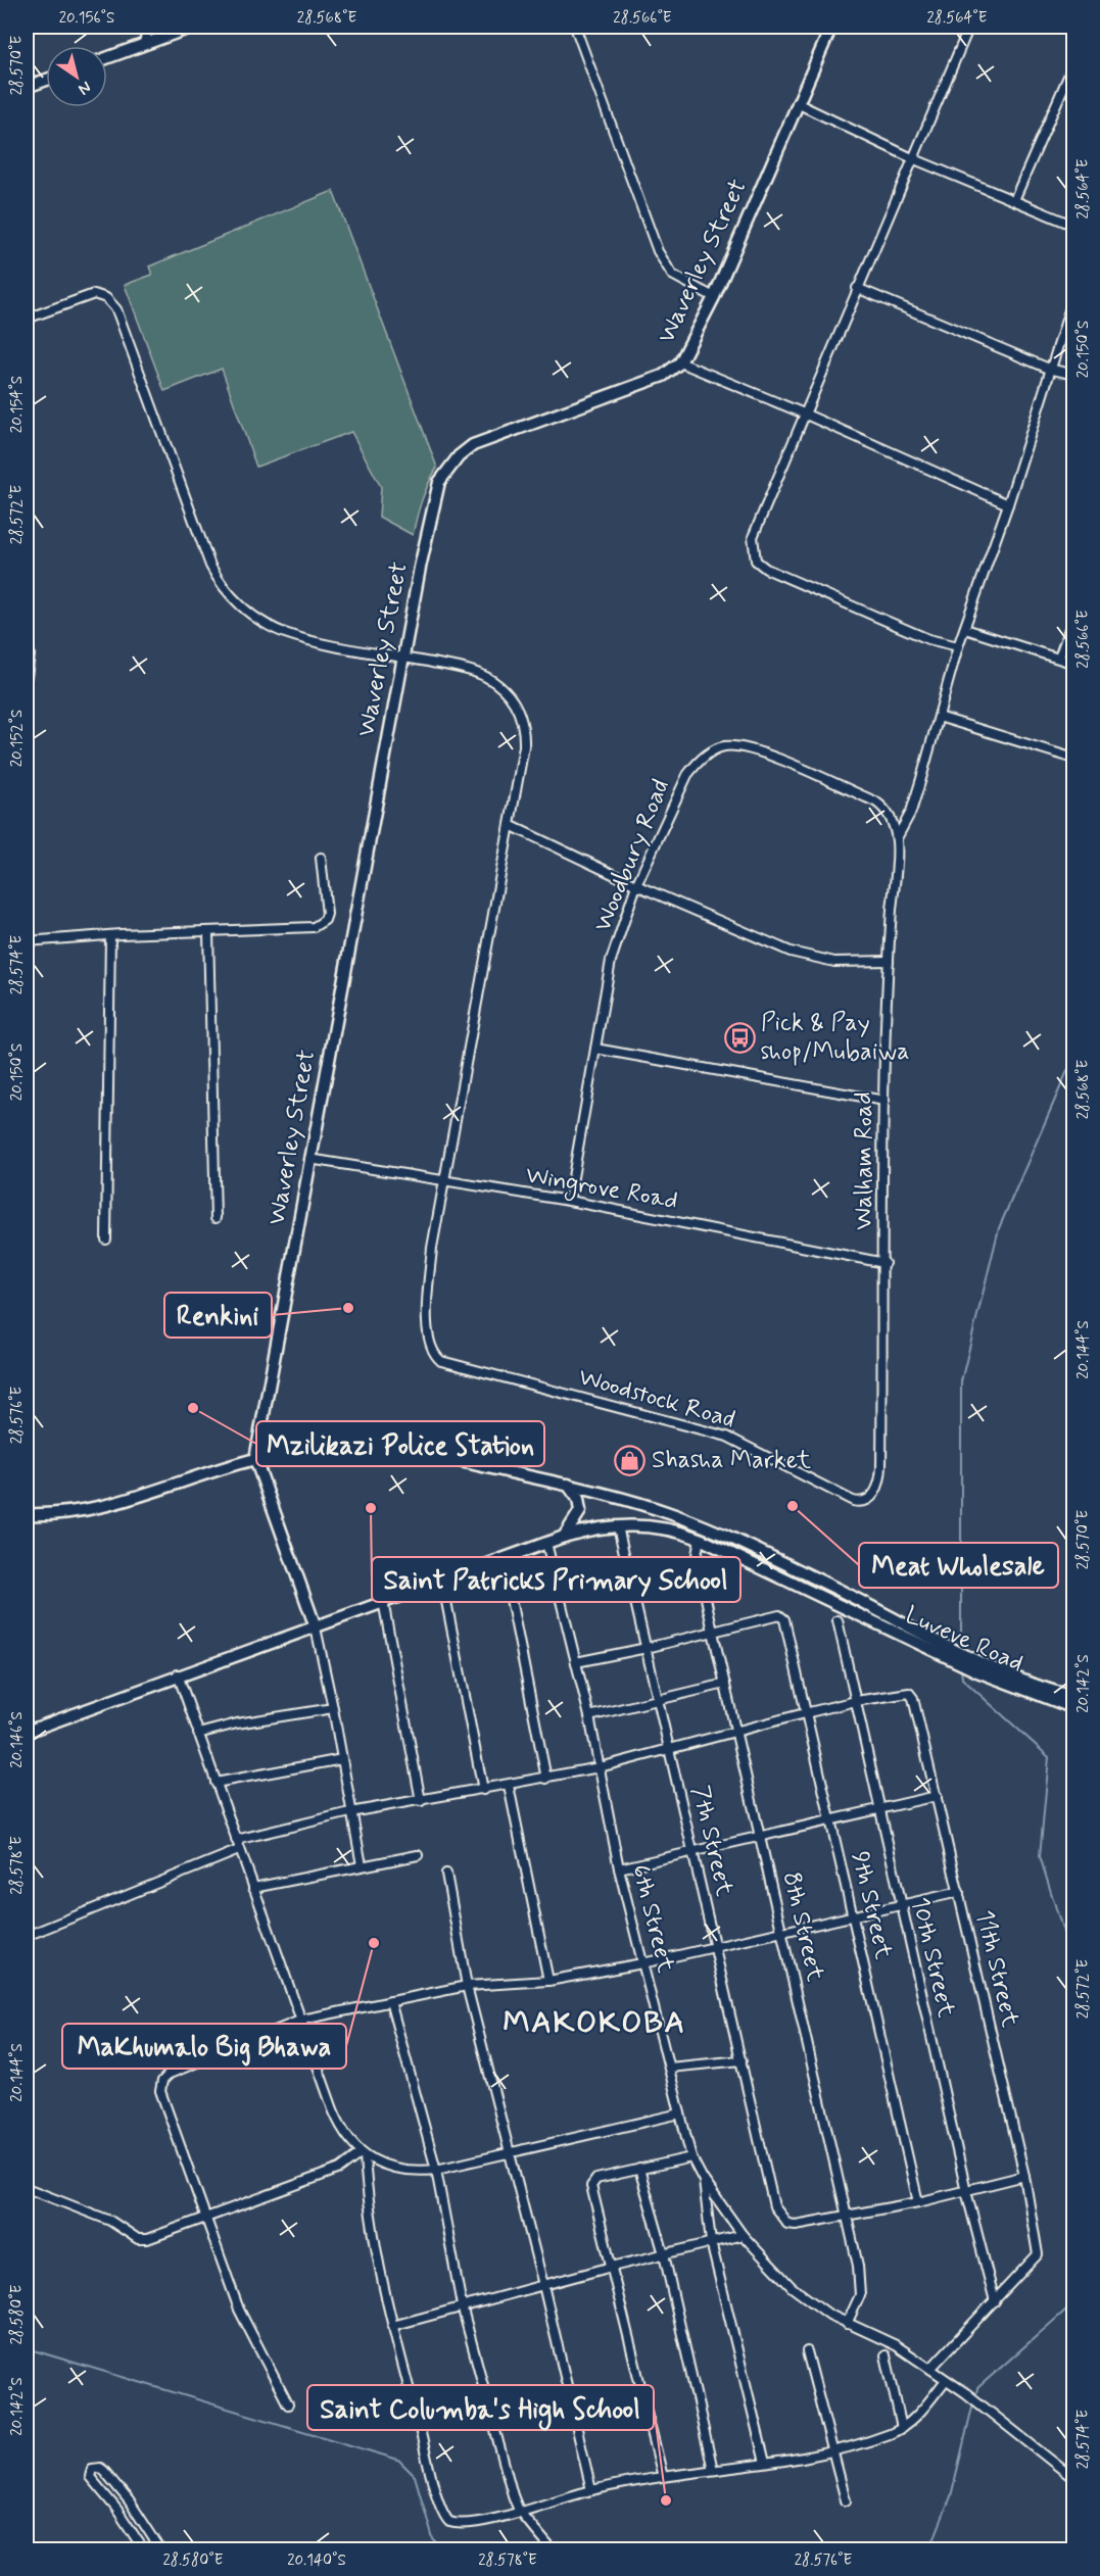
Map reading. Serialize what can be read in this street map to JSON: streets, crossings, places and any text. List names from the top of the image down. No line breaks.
{"streets":{"street":["Waverley Street","Woodbury Road","Walham Road","Wingrove Road","Woodstock Road","Luveve Road","7th Street","9th Street","6th Street","8th Street","10th Street","11th Street"]},"crossings":[["Waverley Street","Wingrove Road"],["Waverley Street","Luveve Road"],["Woodbury Road","Walham Road"],["Woodbury Road","Wingrove Road"],["Walham Road","Wingrove Road"],["Walham Road","Woodstock Road"],["Wingrove Road","Woodstock Road"],["Luveve Road","7th Street"],["Luveve Road","6th Street"],["Luveve Road","8th Street"],["7th Street","8th Street"],["9th Street","8th Street"],["6th Street","8th Street"],["10th Street","11th Street"]],"districts":["MAKOKOBA"],"places":{"bus stop":["Pick & Pay shop/Mubaiwa"],"other":["Renkini","Mzilikazi Police Station","Meat Wholesale","Saint Patricks Primary School","MaKhumalo Big Bhawa","Saint Columba's High School"],"shop":["Shasha Market"]},"north":"bottom right","coordinates":["20.156°S","28.568°E","28.566°E","28.564°E","28.570°E","20.150°S","20.154°S","28.572°E","20.152°S","28.574°E","20.144°S","28.576°E","20.142°S","20.146°S","28.578°E","28.580°E","20.140°S"]}
